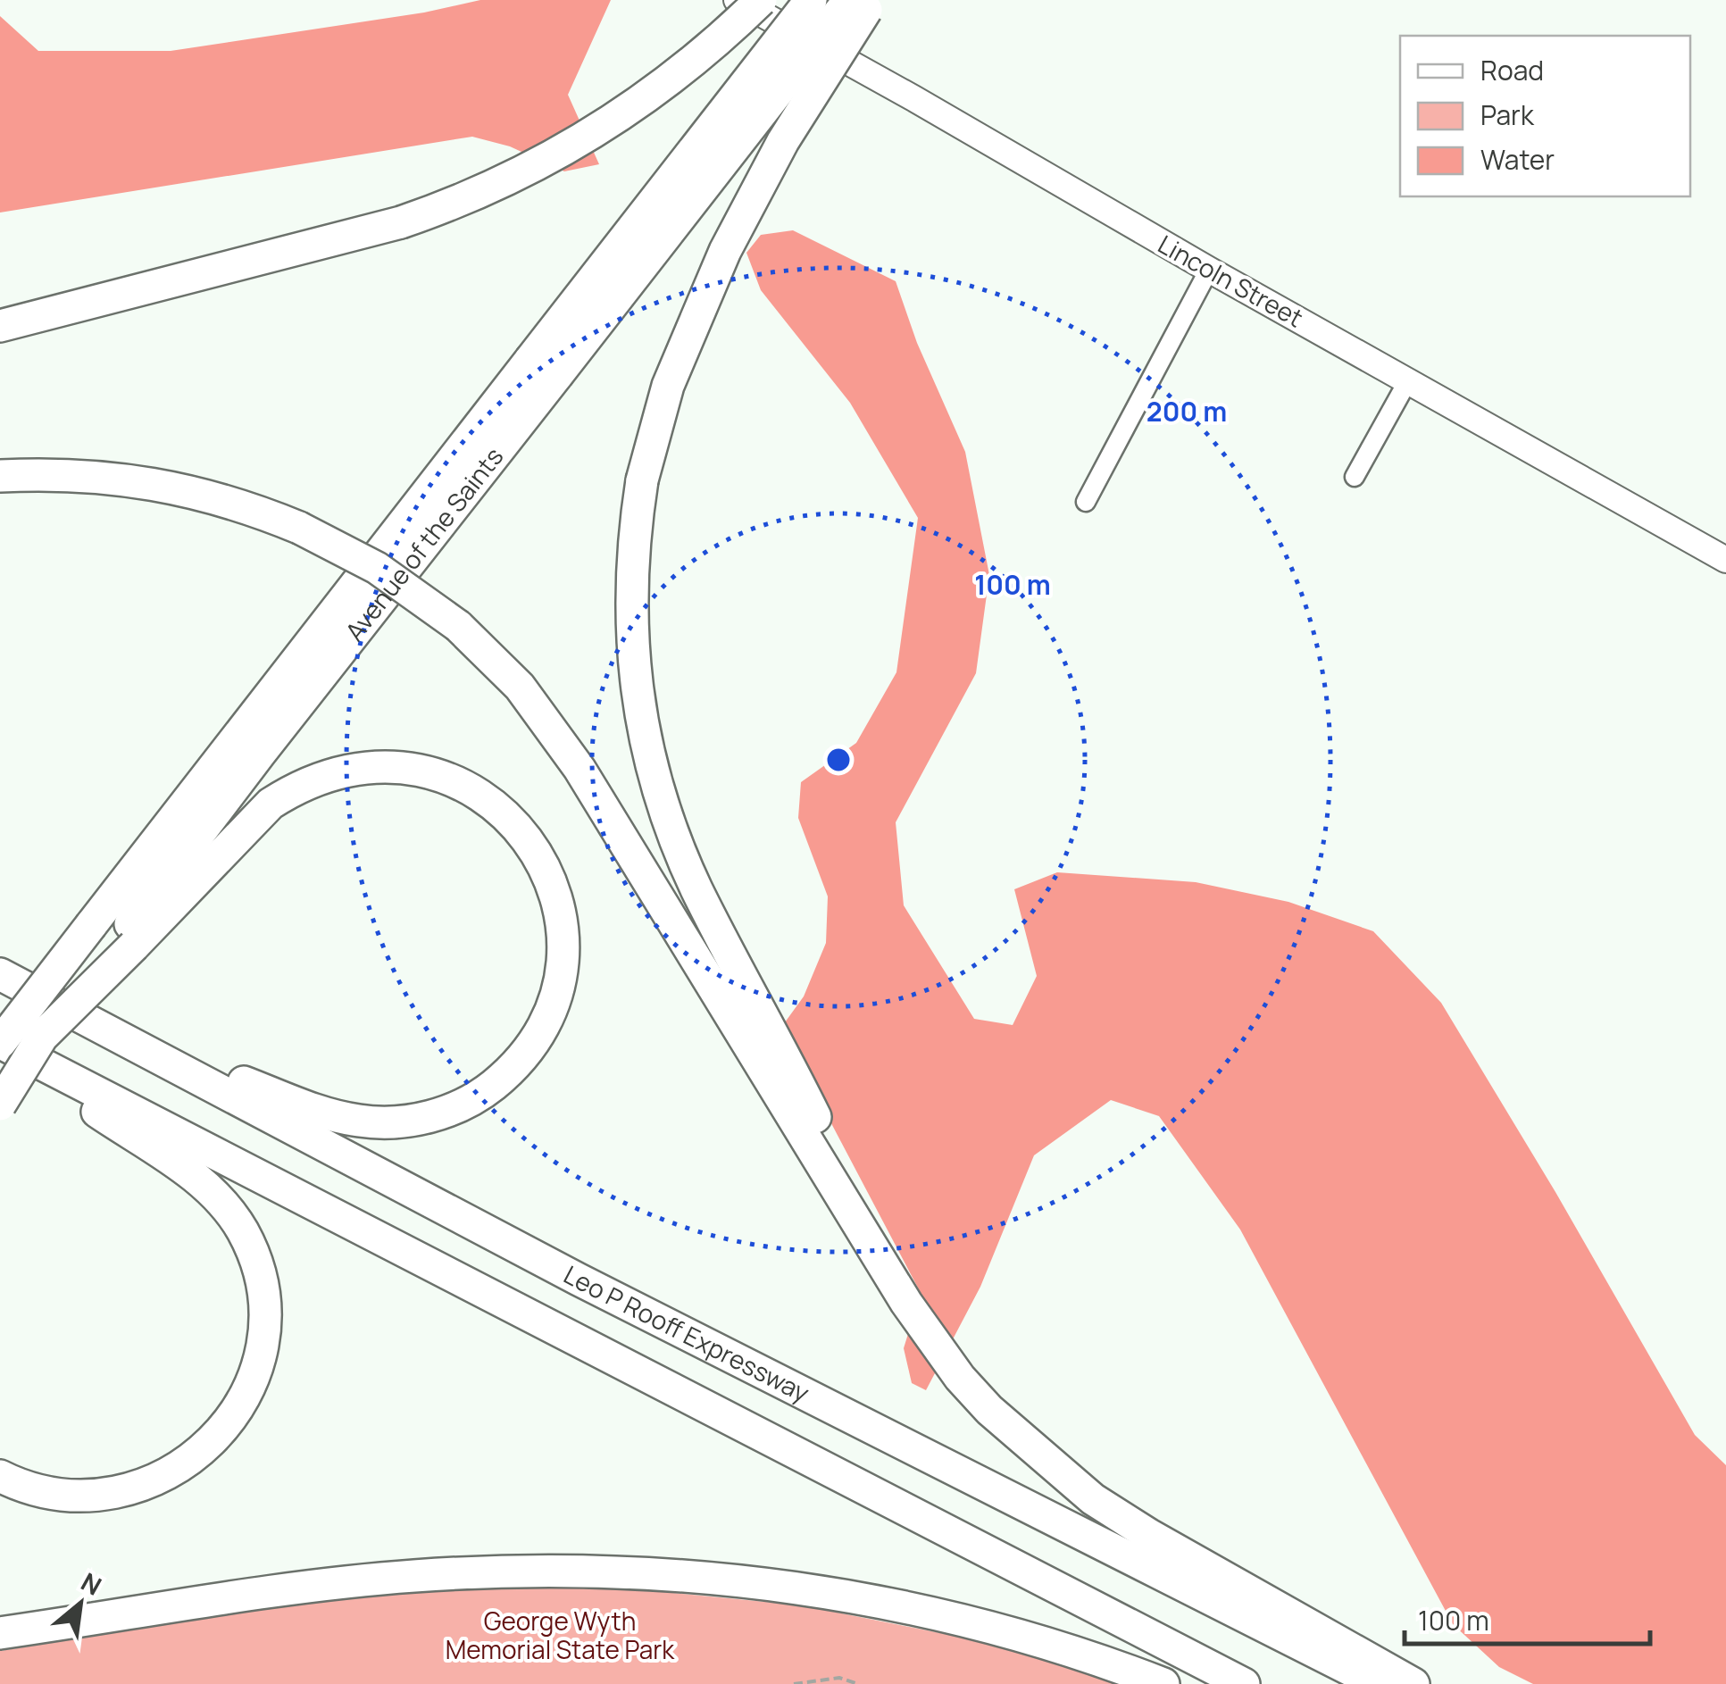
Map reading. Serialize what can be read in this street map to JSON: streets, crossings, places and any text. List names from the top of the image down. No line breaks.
{"streets":{"highway":["Avenue of the Saints","Leo P Rooff Expressway"],"main road":["Lincoln Street"]},"parks":["George Wyth Memorial State Park"],"legend":["Road","Park","Water"],"scale_bar":"100 m","north":"top right","rings":["200 m","100 m"]}
